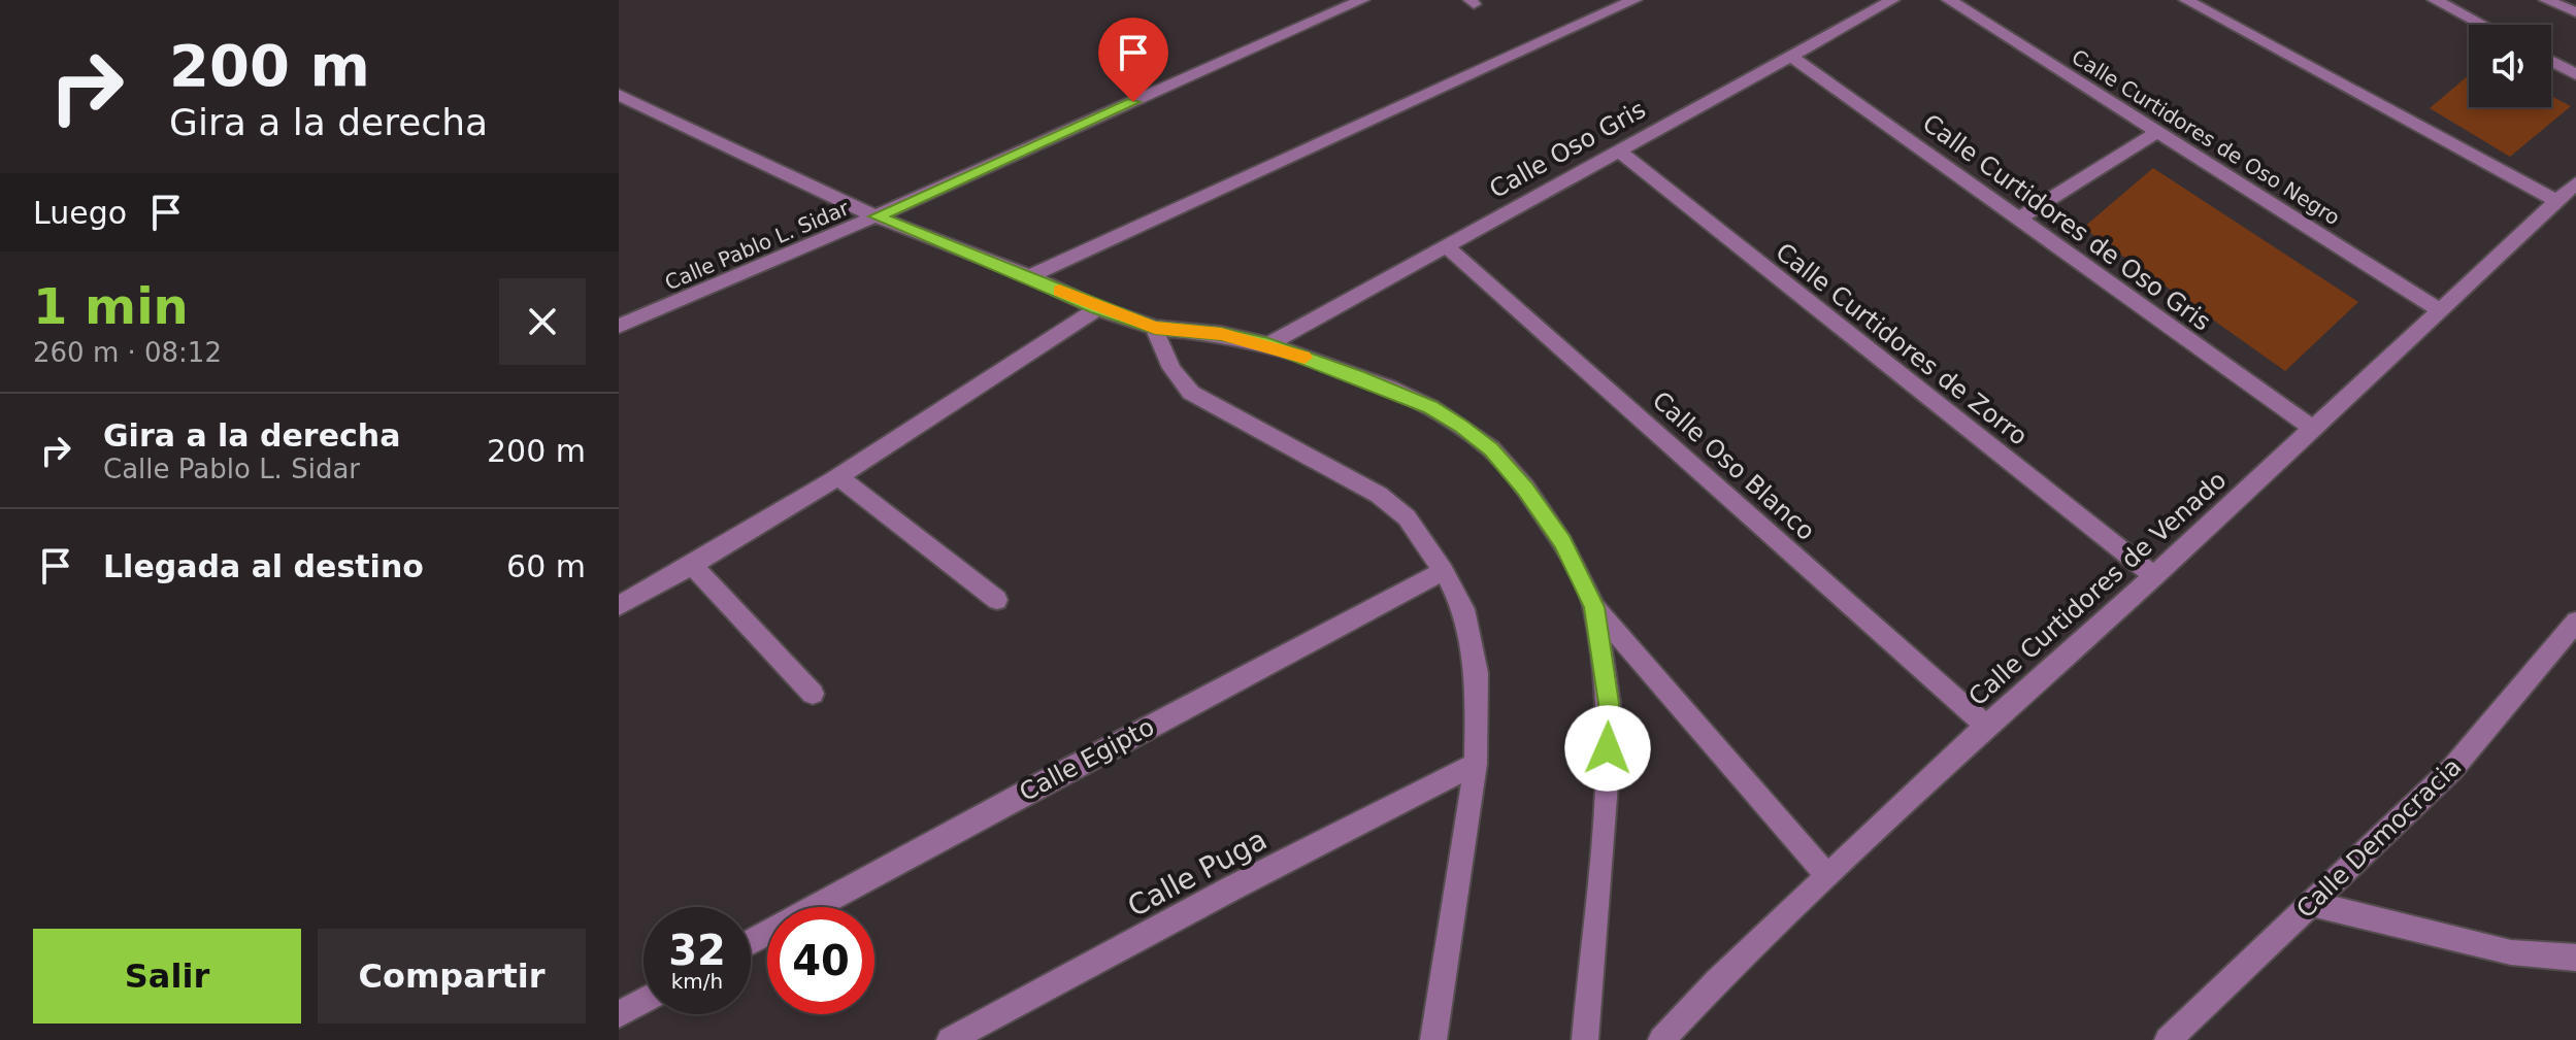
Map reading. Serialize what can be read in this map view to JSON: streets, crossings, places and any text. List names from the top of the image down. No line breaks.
{"streets":{"street":["Calle Curtidores de Oso Negro","Calle Oso Gris","Calle Curtidores de Oso Gris","Calle Pablo L. Sidar","Calle Curtidores de Zorro","Calle Oso Blanco","Calle Curtidores de Venado","Calle Egipto","Calle Democracia","Calle Puga"]},"crossings":[["Calle Curtidores de Oso Negro","Calle Curtidores de Venado"],["Calle Oso Gris","Calle Curtidores de Oso Gris"],["Calle Oso Gris","Calle Curtidores de Zorro"],["Calle Oso Gris","Calle Oso Blanco"],["Calle Curtidores de Oso Gris","Calle Curtidores de Venado"],["Calle Curtidores de Zorro","Calle Curtidores de Venado"],["Calle Oso Blanco","Calle Curtidores de Venado"]],"page":{"turn":["200 m","Gira a la derecha"],"then":"Luego","heading":["1 min","260 m · 08:12"],"list":[{"name":"Gira a la derecha","note":"Calle Pablo L. Sidar","value":"200 m"},{"name":"Llegada al destino","value":"60 m"}],"speed":"32 km/h","limit":"40","buttons":["Salir","Compartir"]}}
